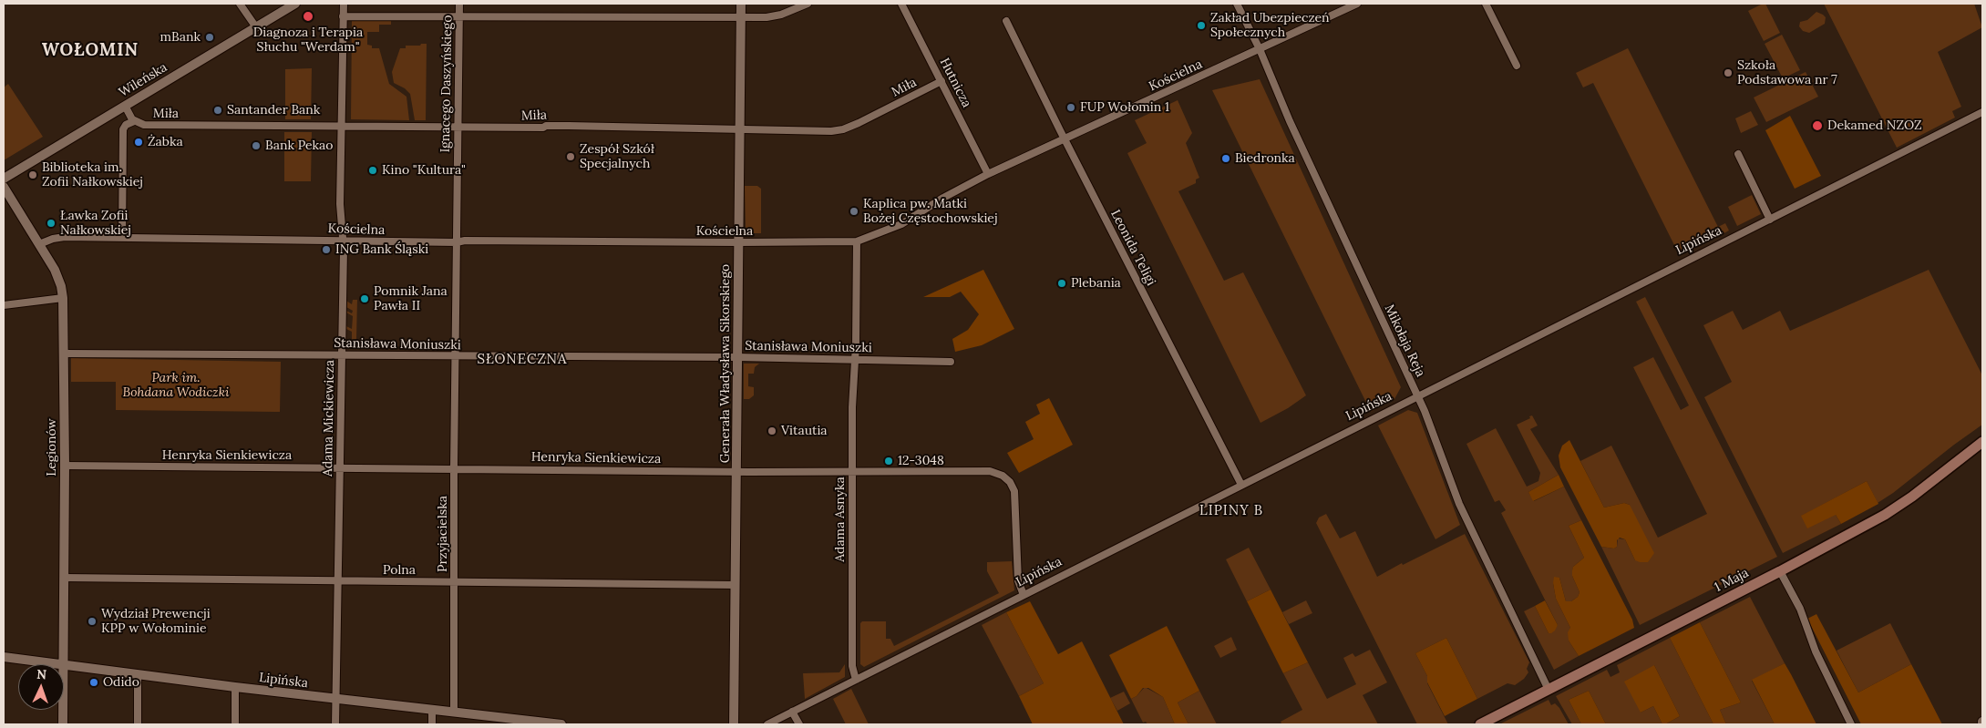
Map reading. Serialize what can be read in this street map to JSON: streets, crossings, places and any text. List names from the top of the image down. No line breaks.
{"streets":{"main road":["1 Maja"],"street":["Kościelna","Wileńska","Hutnicza","Ignacego Daszyńskiego","Miła","Lipińska","Leonida Teligi","Mikołaja Reja","Stanisława Moniuszki","Generała Władysława Sikorskiego","Adama Mickiewicza","Legionów","Henryka Sienkiewicza","Adama Asnyka","Przyjacielska","Polna"]},"crossings":[["Kościelna","Hutnicza"],["Kościelna","Ignacego Daszyńskiego"],["Kościelna","Leonida Teligi"],["Kościelna","Mikołaja Reja"],["Kościelna","Generała Władysława Sikorskiego"],["Kościelna","Adama Mickiewicza"],["Kościelna","Legionów"],["Kościelna","Adama Asnyka"],["Hutnicza","Miła"],["Ignacego Daszyńskiego","Miła"],["Ignacego Daszyńskiego","Stanisława Moniuszki"],["Ignacego Daszyńskiego","Przyjacielska"],["Miła","Generała Władysława Sikorskiego"],["Miła","Adama Mickiewicza"],["Lipińska","Leonida Teligi"],["Lipińska","Mikołaja Reja"],["Lipińska","Adama Mickiewicza"],["Lipińska","Henryka Sienkiewicza"],["Lipińska","Adama Asnyka"],["Lipińska","Przyjacielska"],["Mikołaja Reja","1 Maja"],["Stanisława Moniuszki","Generała Władysława Sikorskiego"],["Stanisława Moniuszki","Adama Mickiewicza"],["Stanisława Moniuszki","Legionów"],["Stanisława Moniuszki","Adama Asnyka"],["Stanisława Moniuszki","Przyjacielska"],["Generała Władysława Sikorskiego","Henryka Sienkiewicza"],["Generała Władysława Sikorskiego","Polna"],["Adama Mickiewicza","Henryka Sienkiewicza"],["Adama Mickiewicza","Polna"],["Legionów","Henryka Sienkiewicza"],["Legionów","Polna"],["Henryka Sienkiewicza","Adama Asnyka"],["Henryka Sienkiewicza","Przyjacielska"],["Przyjacielska","Polna"]],"districts":["WOŁOMIN","SŁONECZNA","LIPINY B"],"parks":["Park im. Bohdana Wodiczki"],"places":["Diagnoza i Terapia Słuchu \"Werdam\"","Zakład Ubezpieczeń Społecznych","mBank","Szkoła Podstawowa nr 7","FUP Wołomin 1","Santander Bank","Dekamed NZOZ","Żabka","Bank Pekao","Zespół Szkół Specjalnych","Biedronka","Kino \"Kultura\"","Biblioteka im. Zofii Nałkowskiej","Kaplica pw. Matki Bożej Częstochowskiej","Ławka Zofii Nałkowskiej","ING Bank Śląski","Plebania","Pomnik Jana Pawła II","Vitautia","12-3048","Wydział Prewencji KPP w Wołominie","Odido"],"north":"top"}
